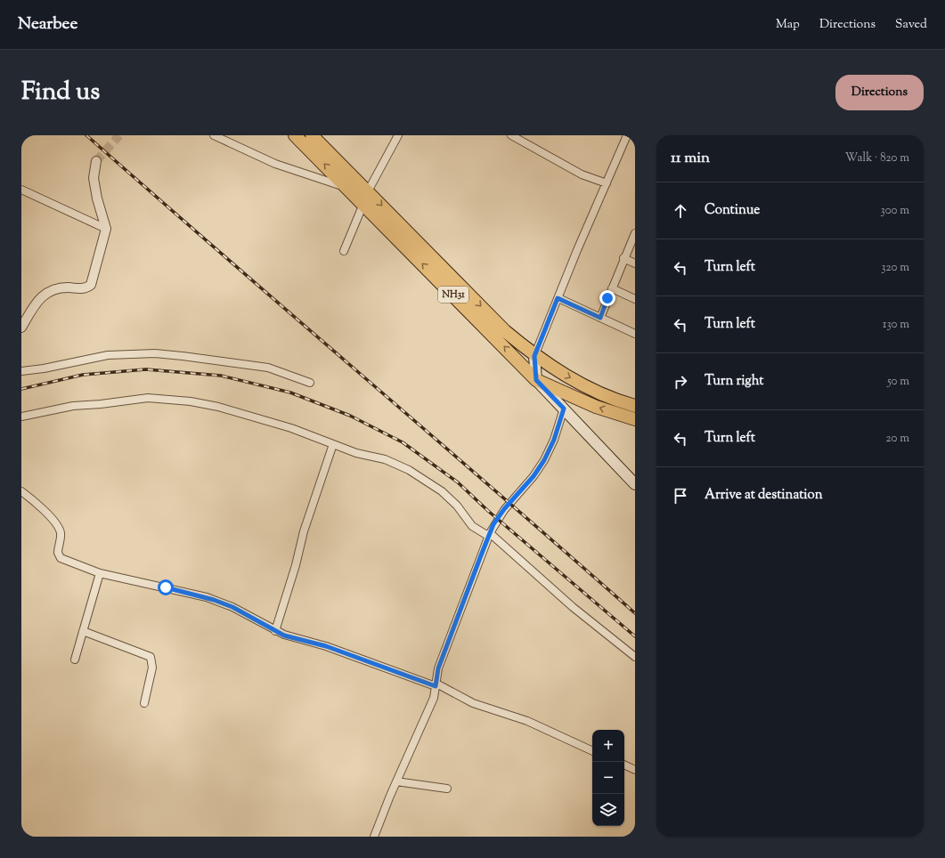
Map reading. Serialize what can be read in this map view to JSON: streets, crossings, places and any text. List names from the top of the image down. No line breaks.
{"streets":{"highway":["NH31"]},"page":{"header":"Nearbee","nav":["Map","Directions","Saved"],"title":"Find us","buttons":"Directions","heading":["11 min","Walk · 820 m"],"list":[["Continue","300 m"],["Turn left","320 m"],["Turn left","130 m"],["Turn right","50 m"],["Turn left","20 m"],"Arrive at destination"],"map_buttons":["+","−"]}}
